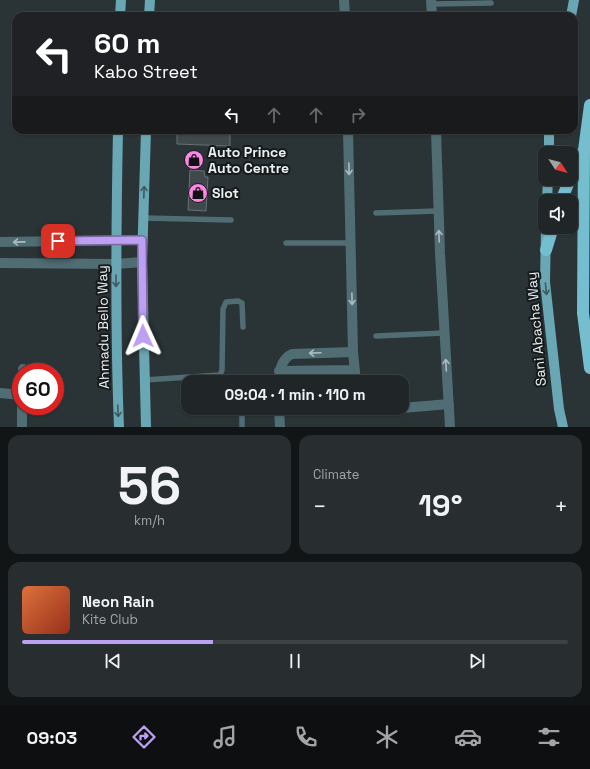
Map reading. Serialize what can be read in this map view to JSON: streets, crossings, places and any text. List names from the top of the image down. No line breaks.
{"streets":{"main road":["Ahmadu Bello Way","Sani Abacha Way"]},"one_way":["Sani Abacha Way"],"places":{"shop":["Auto Prince Auto Centre","Slot"]},"north":"bottom right","page":{"turn":["60 m","Kabo Street"],"limit":"60","trip":"09:04 · 1 min · 110 m","tile":[["56","km/h"],"Climate"],"heat":["−","19°","+"],"song":["Neon Rain","Kite Club"],"tabs":"09:03"}}
